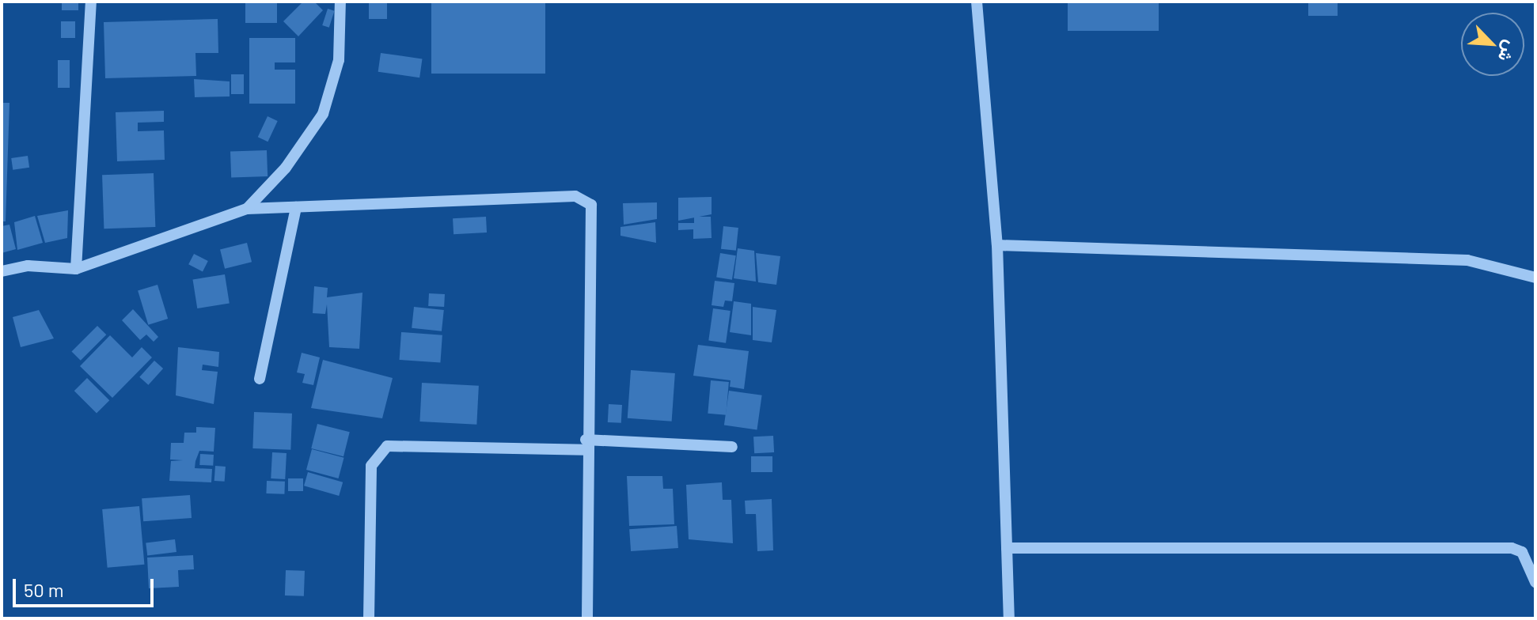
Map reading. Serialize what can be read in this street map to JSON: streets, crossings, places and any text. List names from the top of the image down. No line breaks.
{"scale_bar":"50 m","north":"bottom right"}
